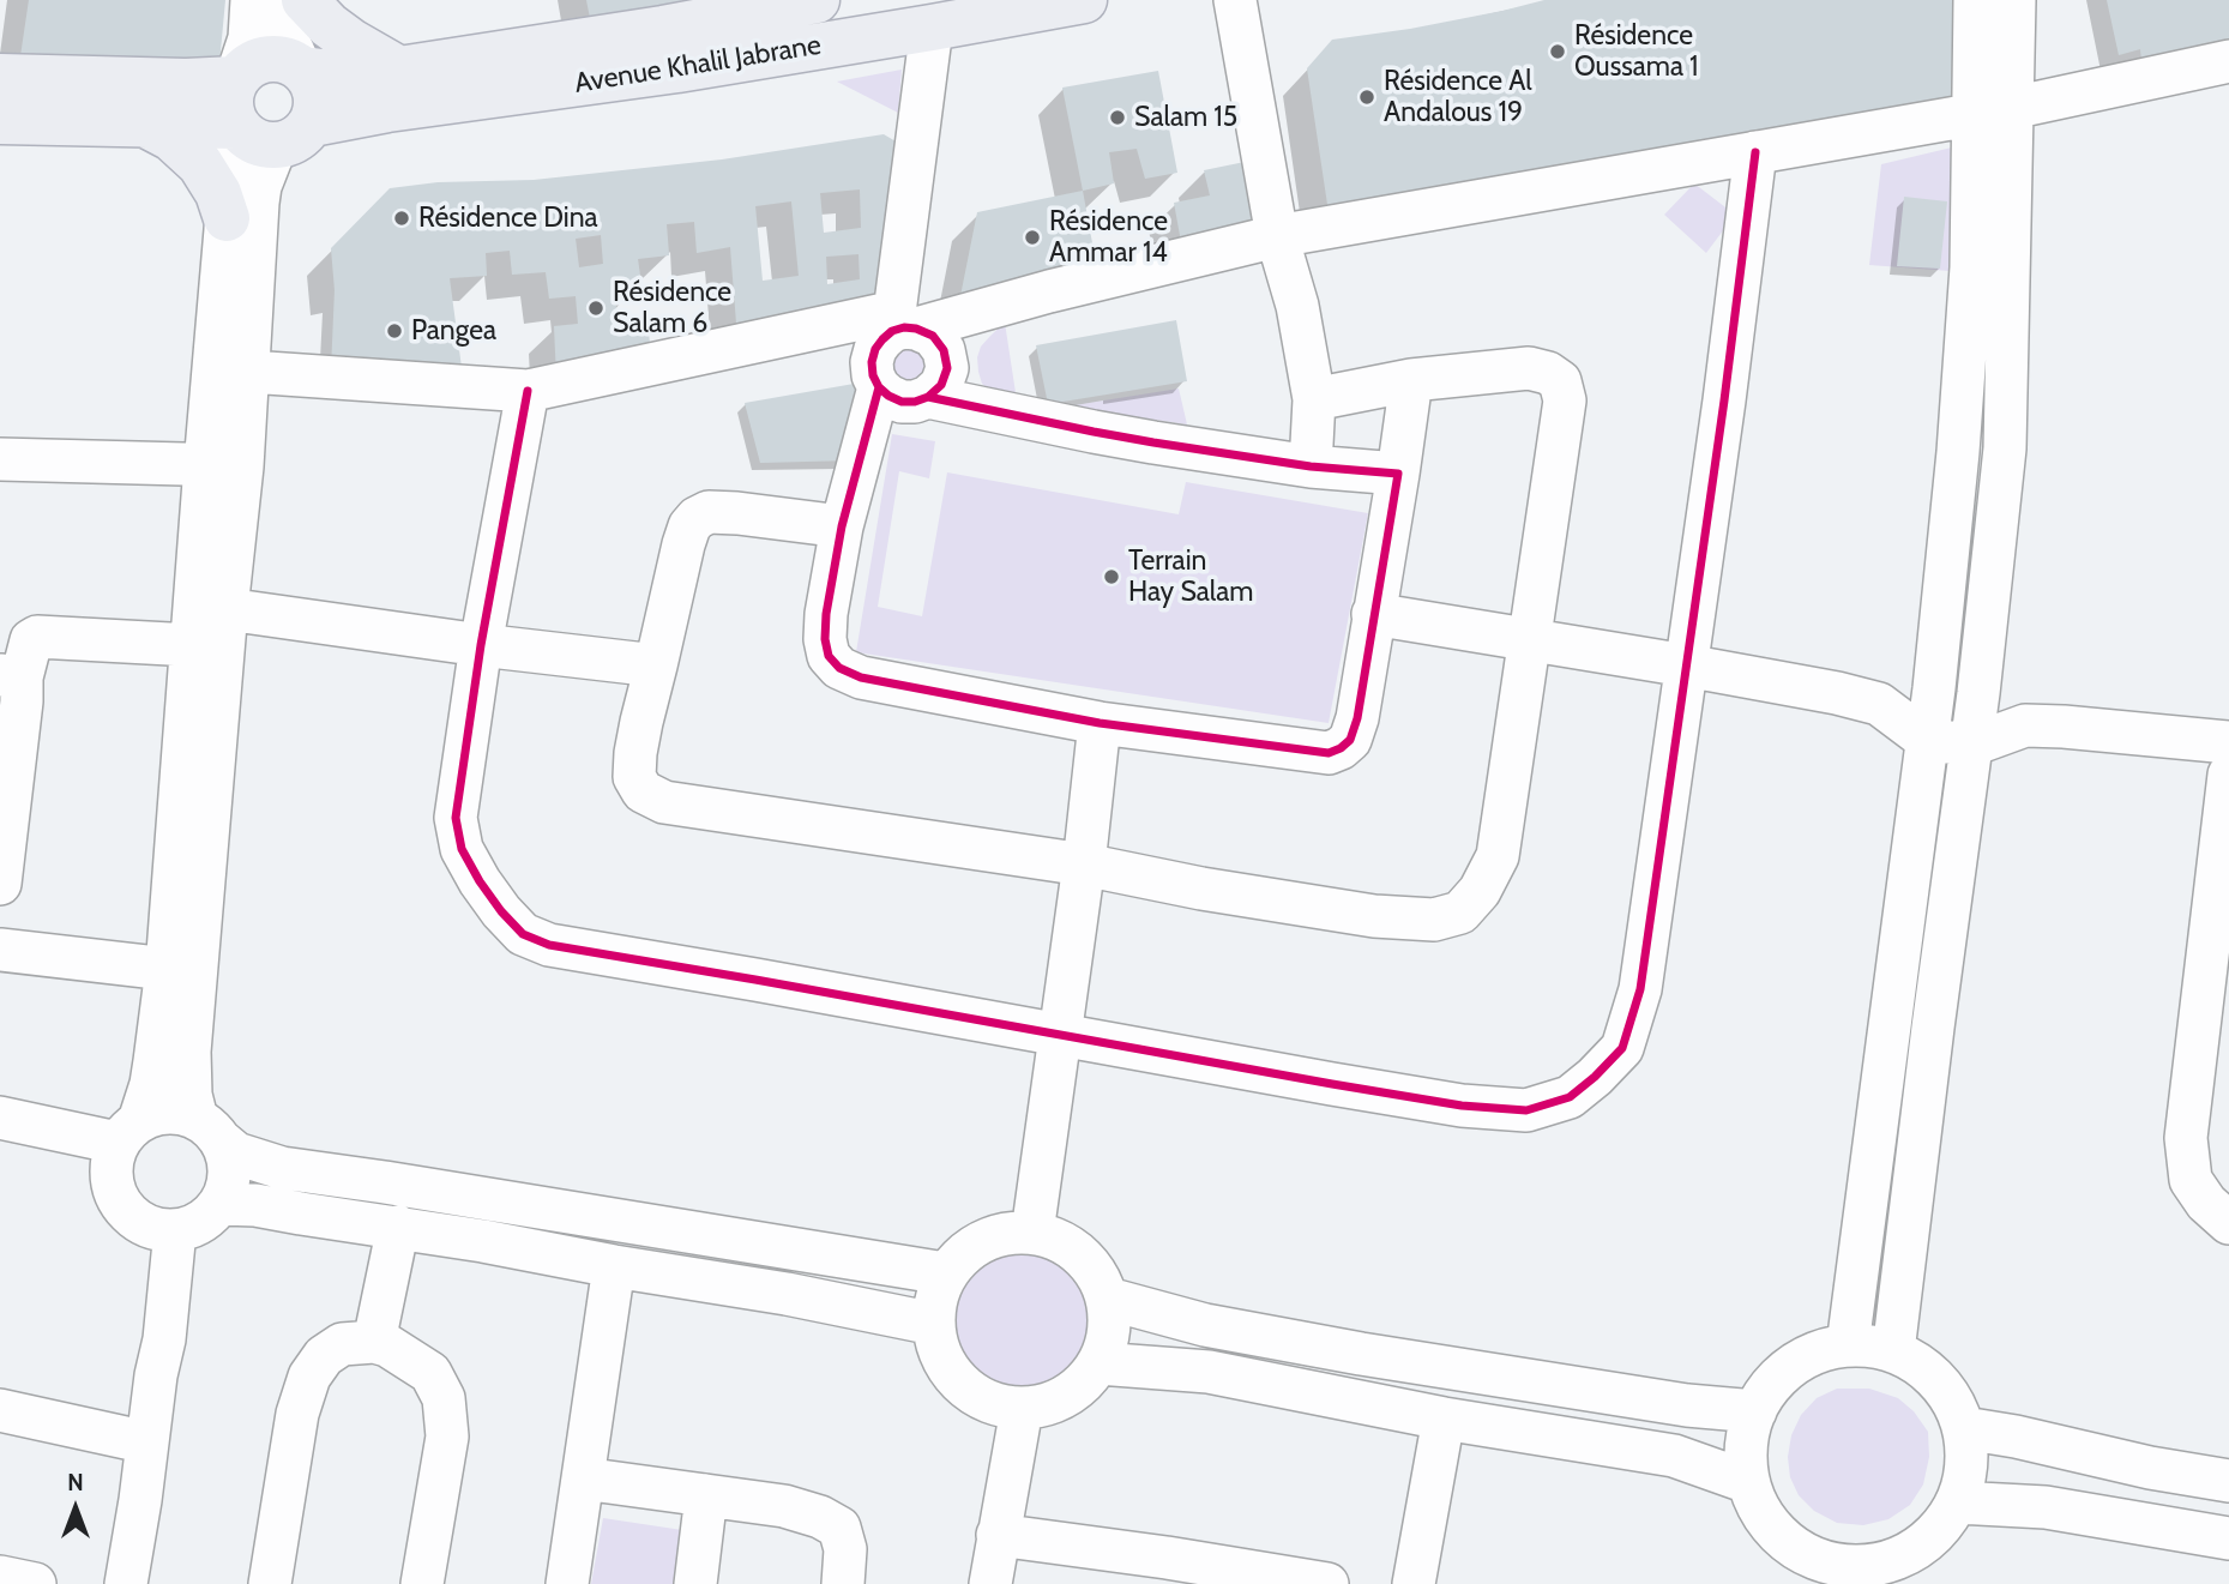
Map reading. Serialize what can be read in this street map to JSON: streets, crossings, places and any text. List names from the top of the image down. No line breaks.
{"streets":{"main road":["Avenue Khalil Jabrane"]},"places":["Résidence Oussama 1","Résidence Al Andalous 19","Salam 15","Résidence Dina","Résidence Ammar 14","Résidence Salam 6","Pangea","Terrain Hay Salam"],"north":"top"}
